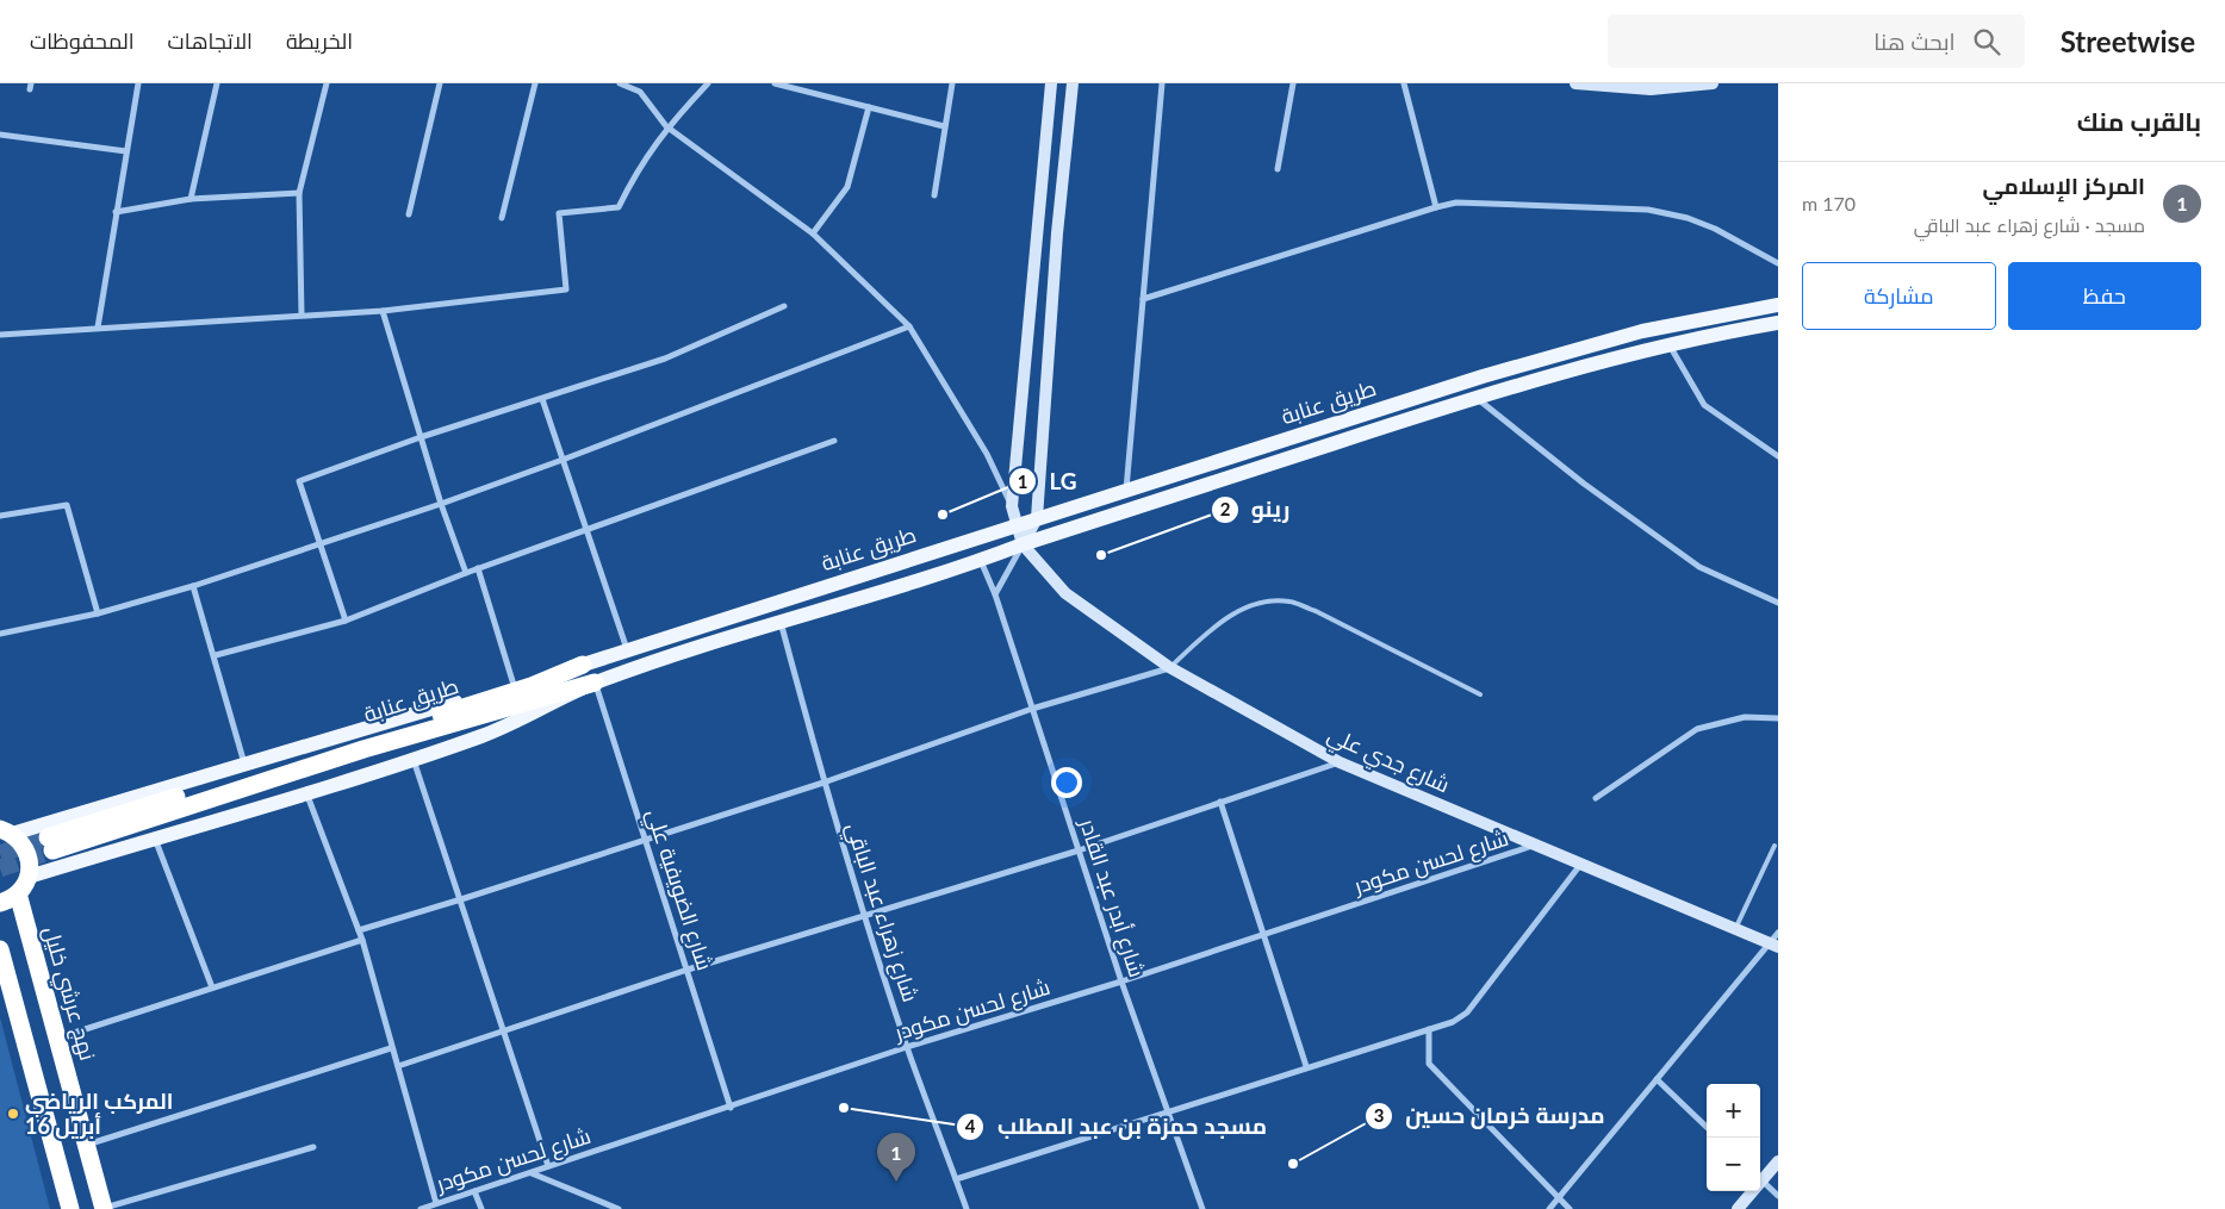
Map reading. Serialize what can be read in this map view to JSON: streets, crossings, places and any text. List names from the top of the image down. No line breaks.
{"streets":{"highway":["طريق عنابة","نهج عرشي خليل"],"street":["شارع جدي علي","شارع لحسن مكودر","شارع الضويفية علي","شارع أبدر عبد القادر","شارع زهراء عبد الباقي"]},"crossings":[["طريق عنابة","شارع جدي علي"],["طريق عنابة","شارع الضويفية علي"],["طريق عنابة","شارع أبدر عبد القادر"],["طريق عنابة","شارع زهراء عبد الباقي"],["شارع جدي علي","شارع لحسن مكودر"],["شارع لحسن مكودر","شارع الضويفية علي"],["شارع لحسن مكودر","شارع أبدر عبد القادر"],["شارع لحسن مكودر","شارع زهراء عبد الباقي"]],"places":["LG","رينو","مسجد حمزة بن عبد المطلب","المركب الرياضي 16 أبريل","مدرسة خرمان حسين"],"page":{"header":"Streetwise","search":"ابحث هنا","nav":["الخريطة","الاتجاهات","المحفوظات"],"heading":"بالقرب منك","list":[{"mark":"1","name":"المركز الإسلامي","note":"مسجد · شارع زهراء عبد الباقي","value":"170 m"}],"buttons":["حفظ","مشاركة"],"map_buttons":["+","−"],"pins":"1"}}
